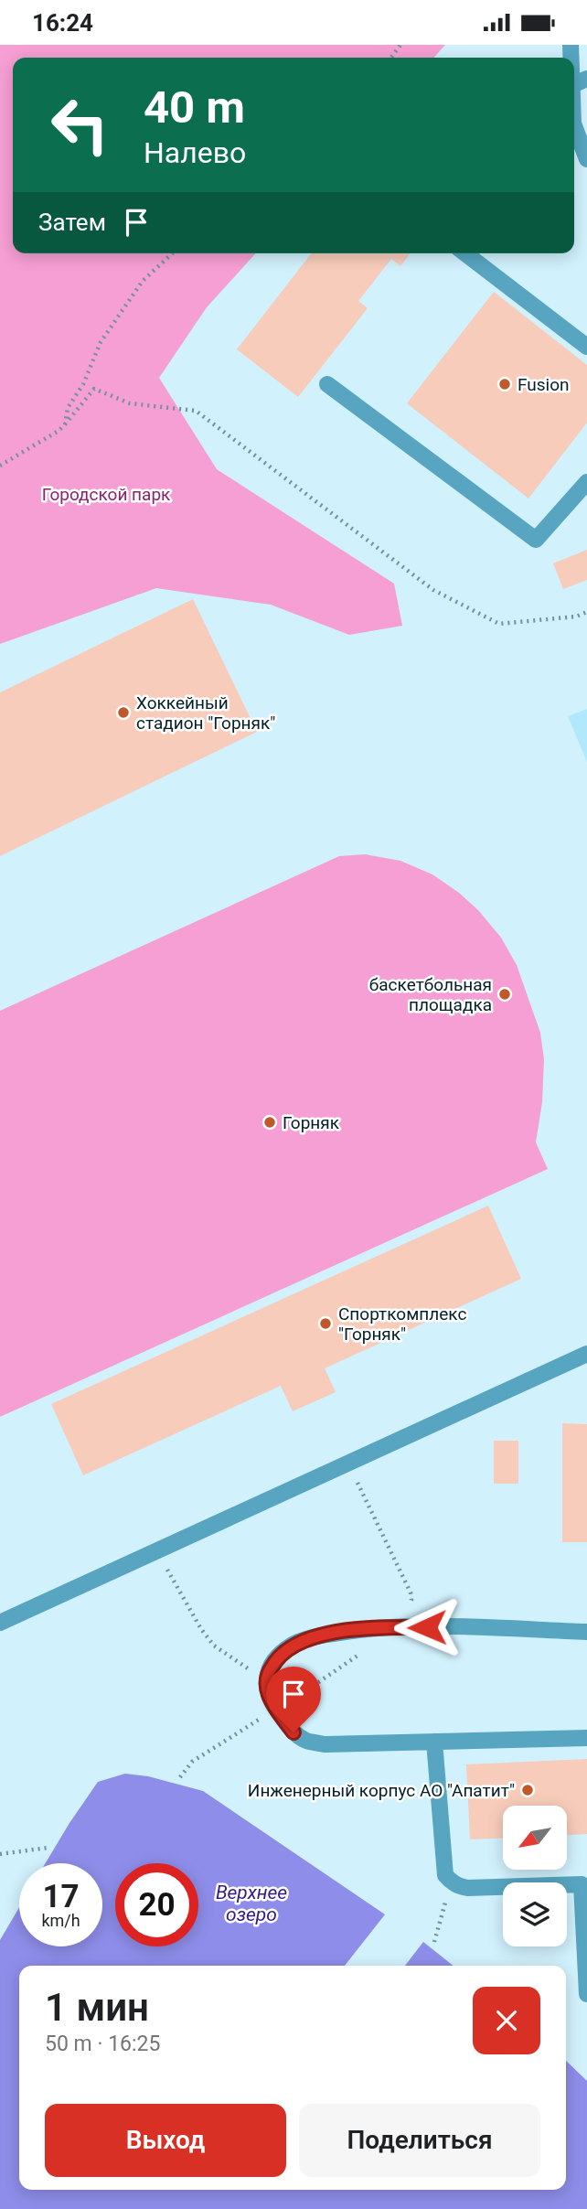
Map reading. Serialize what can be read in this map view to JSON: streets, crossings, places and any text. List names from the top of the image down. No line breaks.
{"water":["Верхнее озеро"],"parks":["Городской парк"],"places":["Fusion","Хоккейный стадион \"Горняк\"","баскетбольная площадка","Горняк","Спорткомплекс \"Горняк\"","Инженерный корпус АО \"Апатит\""],"north":"bottom left","page":{"status":"16:24","turn":["40 m","Налево"],"then":"Затем","speed":"17 km/h","limit":"20","heading":["1 мин","50 m · 16:25"],"buttons":["Выход","Поделиться"]}}
